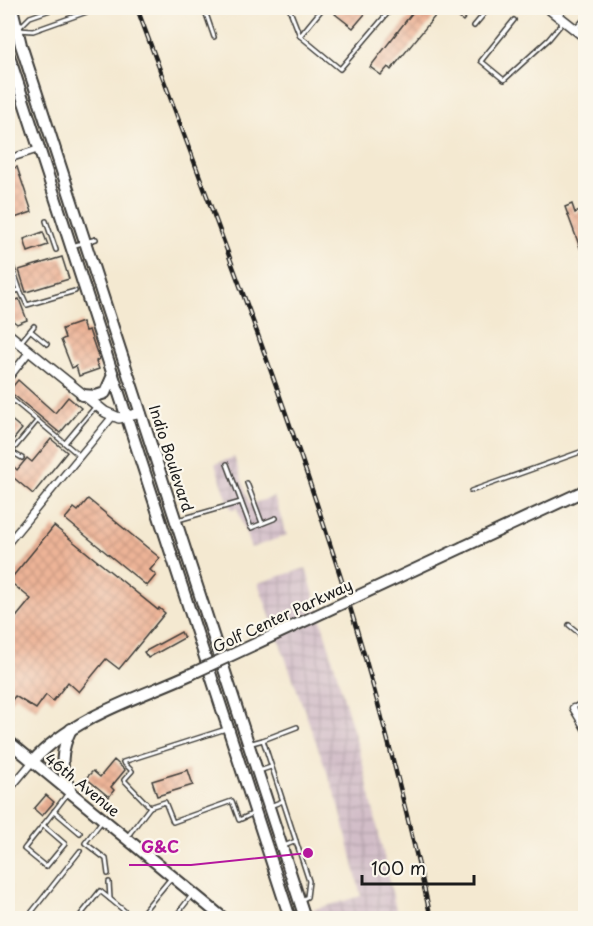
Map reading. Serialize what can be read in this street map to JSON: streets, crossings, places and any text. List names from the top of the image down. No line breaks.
{"streets":{"main road":["Indio Boulevard","Golf Center Parkway","46th Avenue"]},"crossings":[["Golf Center Parkway","46th Avenue"]],"places":["G&C"],"scale_bar":"100 m"}
